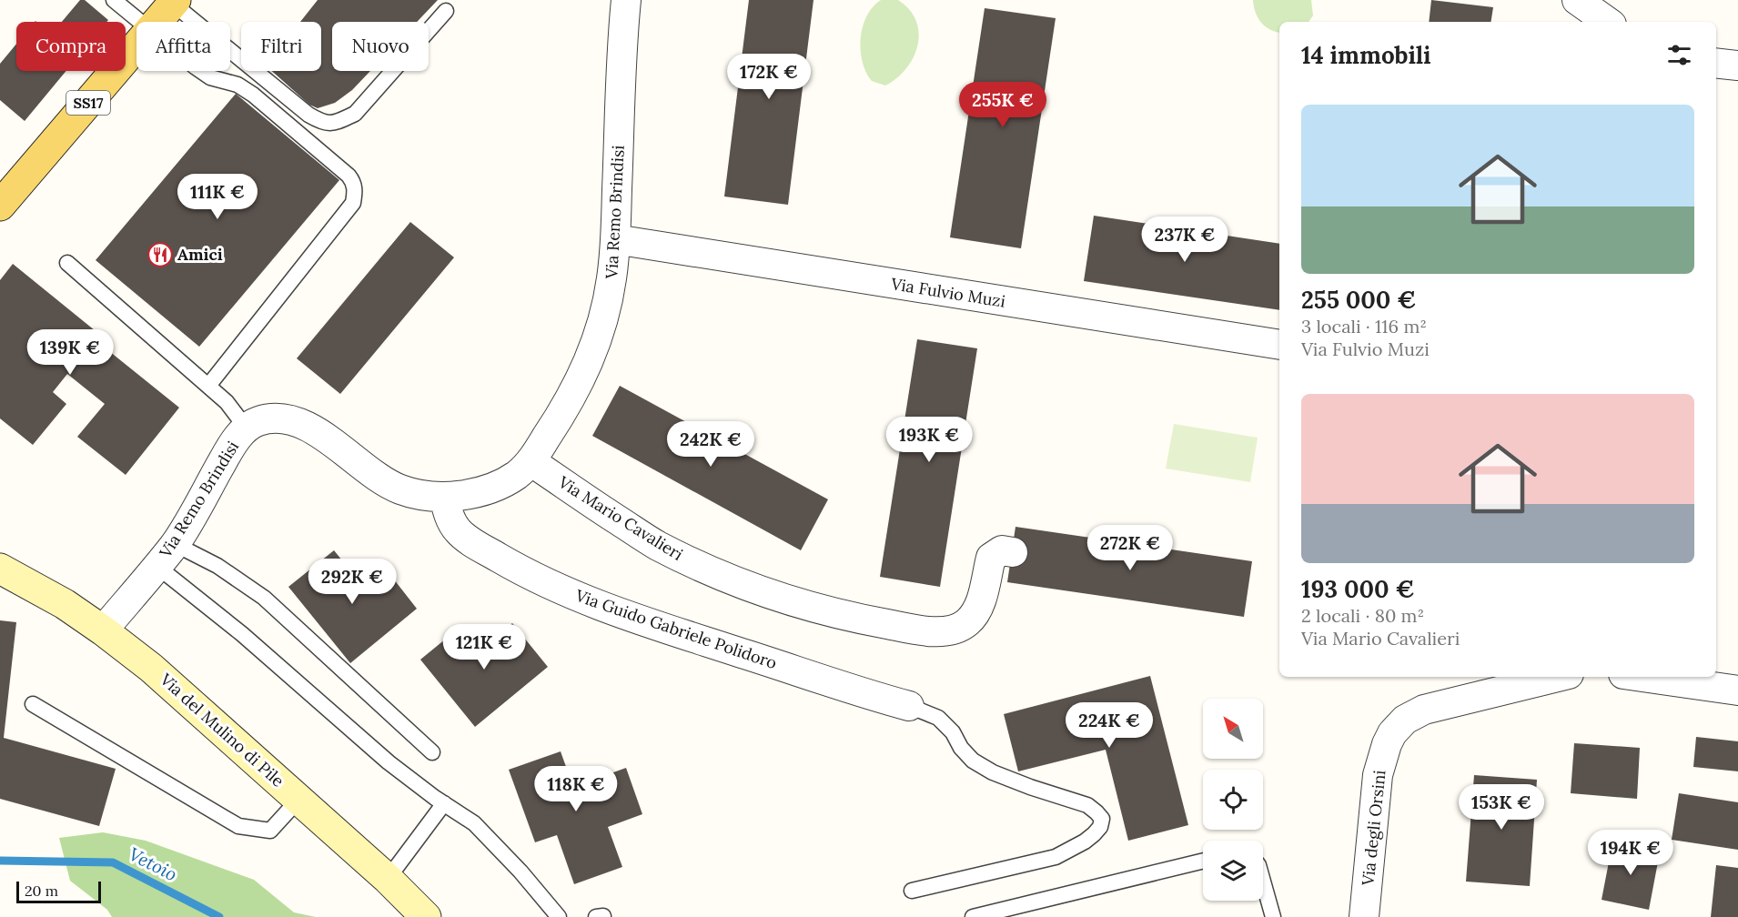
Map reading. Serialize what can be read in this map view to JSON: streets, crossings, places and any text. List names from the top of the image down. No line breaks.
{"streets":{"main road":["SS17"],"street":["Via Remo Brindisi","Via Fulvio Muzi","Via Mario Cavalieri","Via Guido Gabriele Polidoro","Via del Mulino di Pile","Via degli Orsini"]},"crossings":[["Via Remo Brindisi","Via Fulvio Muzi"],["Via Remo Brindisi","Via Mario Cavalieri"],["Via Remo Brindisi","Via Guido Gabriele Polidoro"],["Via Remo Brindisi","Via del Mulino di Pile"]],"water":["Vetoio"],"places":{"restaurant":["Amici"]},"scale_bar":"20 m","north":"top left","page":{"chip":["Compra","Affitta","Filtri","Nuovo"],"heading":"14 immobili","price":["172K €","255K €","111K €","237K €","139K €","193K €","242K €","272K €","292K €","121K €","224K €","118K €","153K €","194K €"],"list":[{"name":"255 000 €","note":"3 locali · 116 m² · Via Fulvio Muzi"},{"name":"193 000 €","note":"2 locali · 80 m² · Via Mario Cavalieri"}],"scale":"20 m"}}
